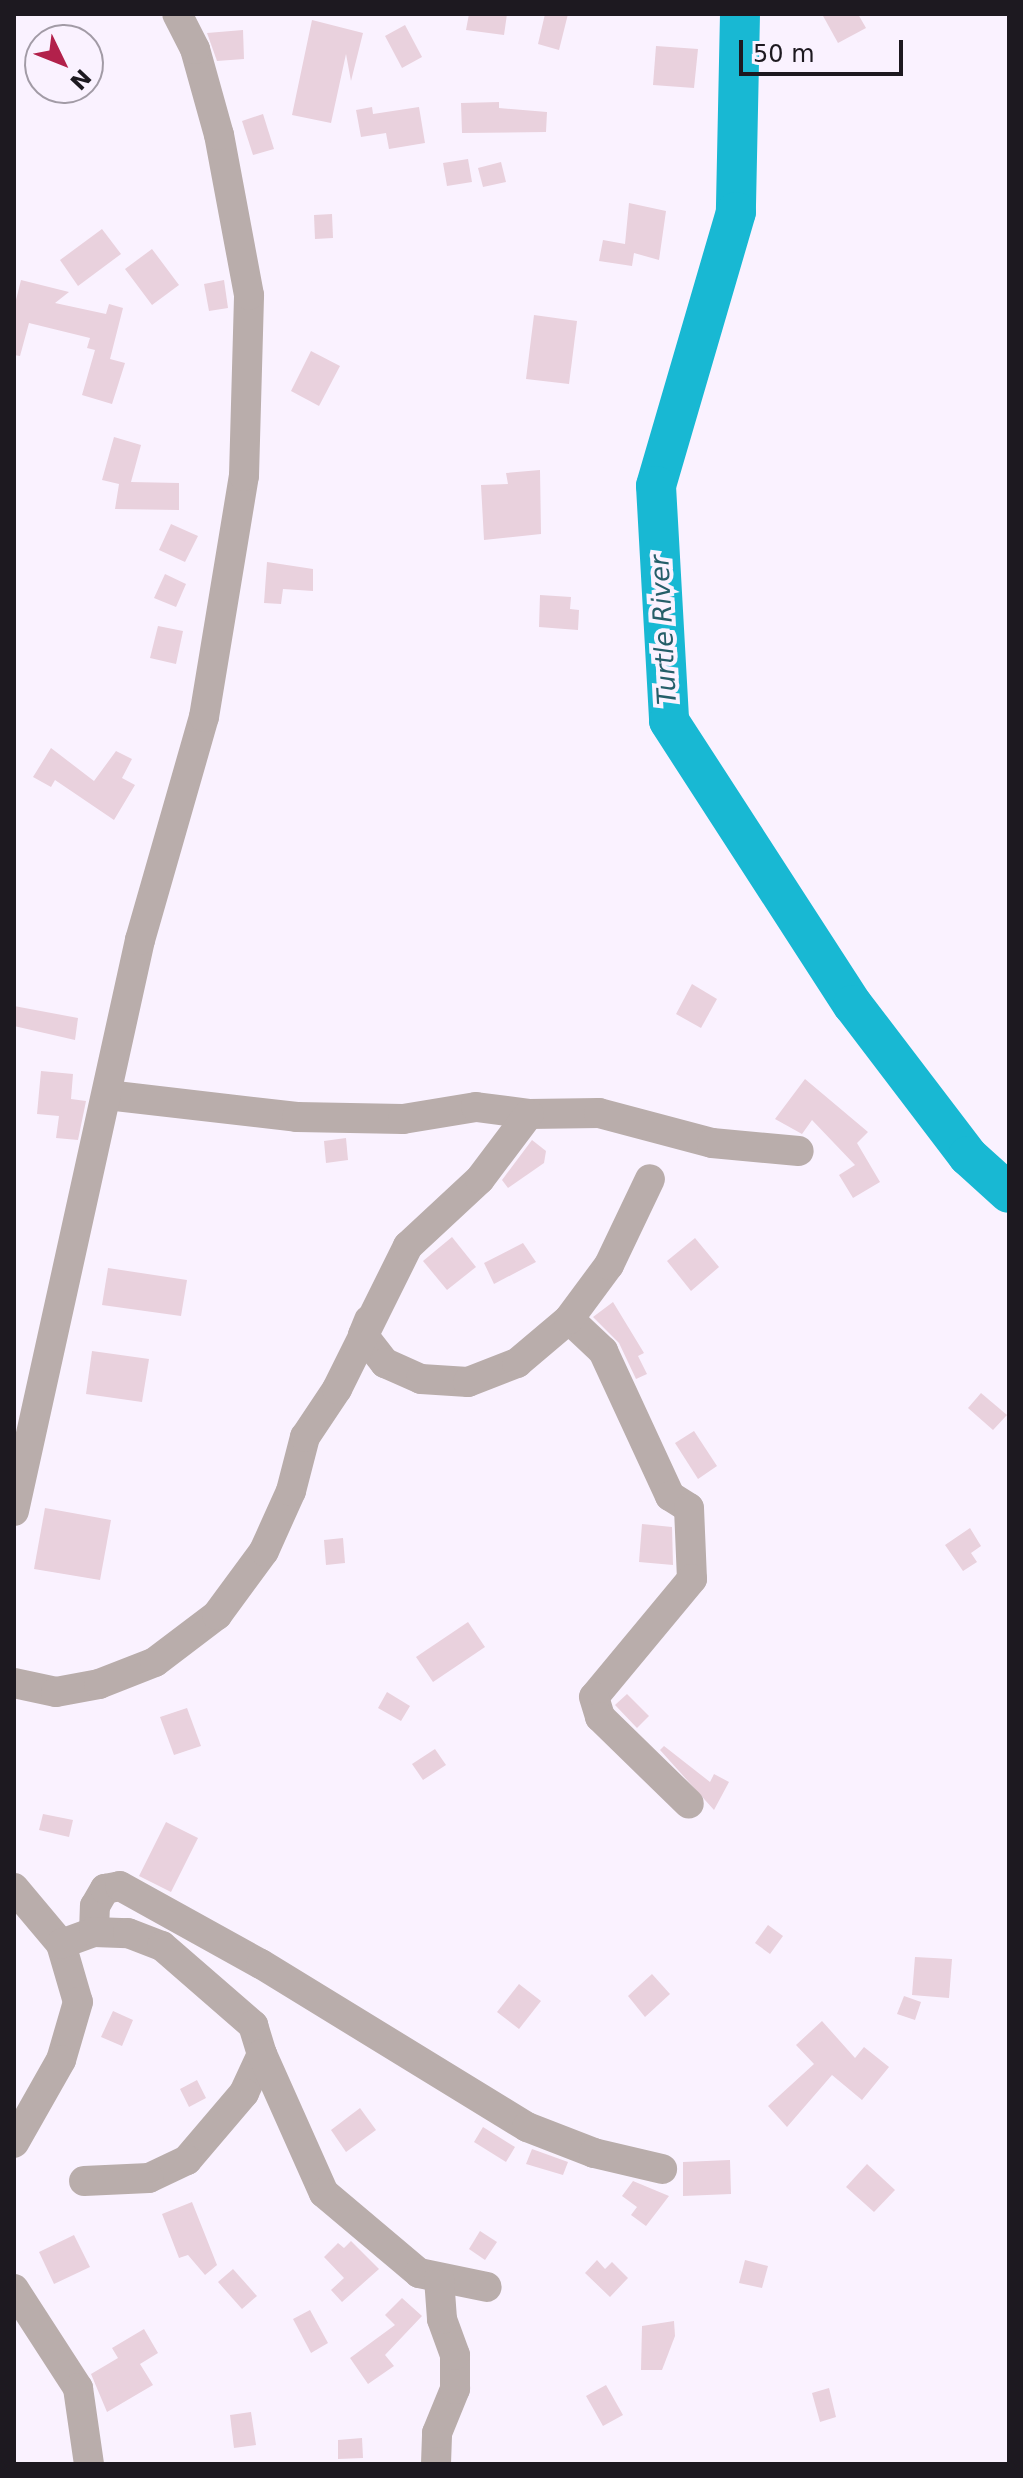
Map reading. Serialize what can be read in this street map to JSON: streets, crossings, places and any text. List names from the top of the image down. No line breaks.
{"water":["Turtle River"],"scale_bar":"50 m","north":"bottom right"}
